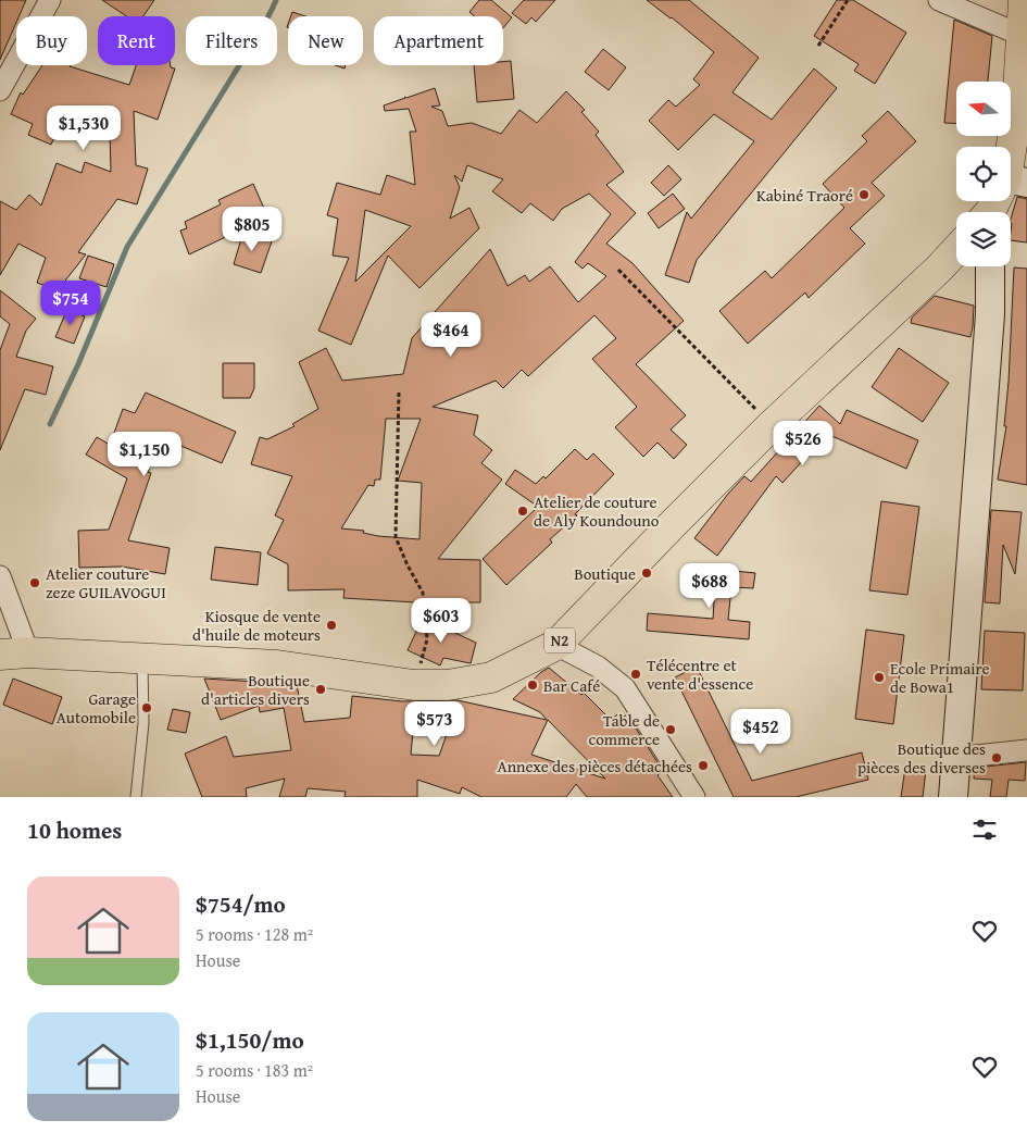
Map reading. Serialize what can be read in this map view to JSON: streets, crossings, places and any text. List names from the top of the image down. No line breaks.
{"streets":{"highway":["N2"]},"places":["Kabiné Traoré","Atelier de couture de Aly Koundouno","Boutique","Atelier couture zeze GUILAVOGUI","Kiosque de vente d'huile de moteurs","Télécentre et vente d'essence","Ecole Primaire de Bowa1","Bar Café","Boutique d'articles divers","Garage Automobile","Table de commerce","Boutique des pièces des diverses","Annexe des pièces détachées"],"north":"left","page":{"chip":["Buy","Rent","Filters","New","Apartment"],"price":["$1,530","$805","$754","$464","$526","$1,150","$688","$603","$573","$452"],"heading":"10 homes","list":[{"name":"$754/mo","note":"5 rooms · 128 m² · House"},{"name":"$1,150/mo","note":"5 rooms · 183 m² · House"}]}}
